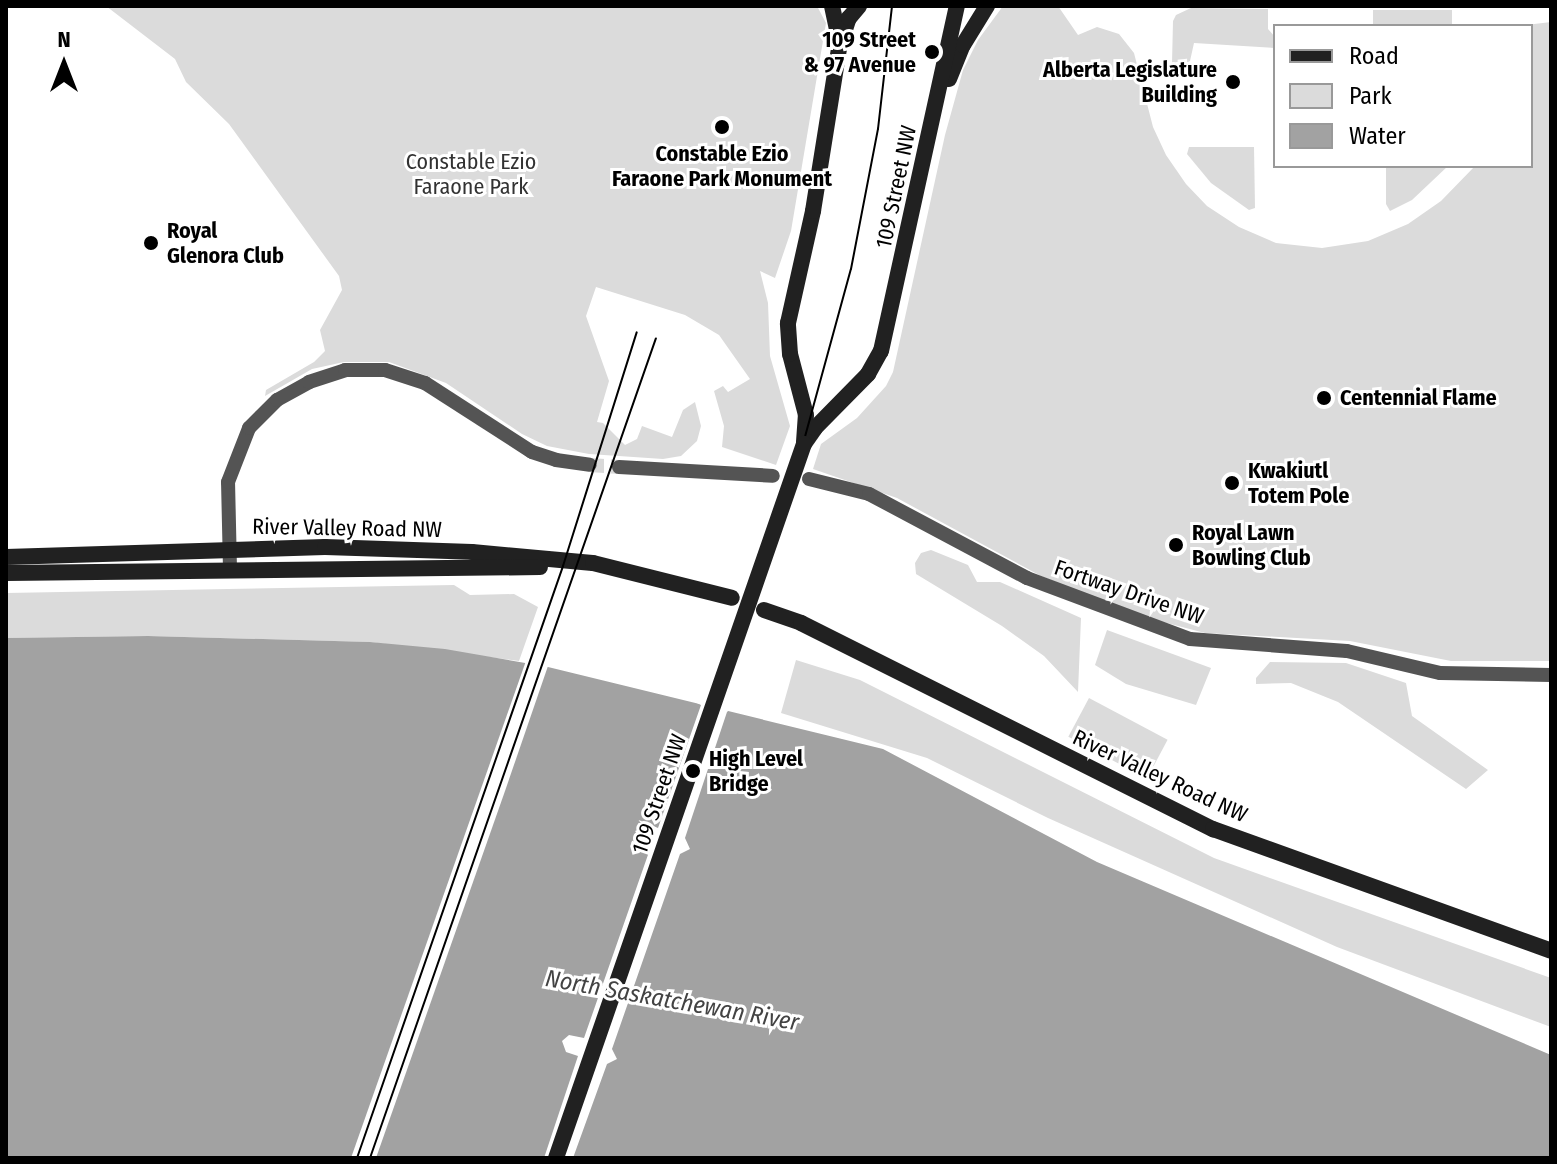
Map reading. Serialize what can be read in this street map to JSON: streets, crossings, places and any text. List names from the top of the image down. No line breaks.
{"streets":{"main road":["109 Street NW","River Valley Road NW"],"street":["Fortway Drive NW"]},"water":["North Saskatchewan River"],"parks":["Constable Ezio Faraone Park"],"places":["109 Street & 97 Avenue","Alberta Legislature Building","Constable Ezio Faraone Park Monument","Royal Glenora Club","Centennial Flame","Kwakiutl Totem Pole","Royal Lawn Bowling Club","High Level Bridge"],"legend":["Road","Park","Water"],"north":"top"}
